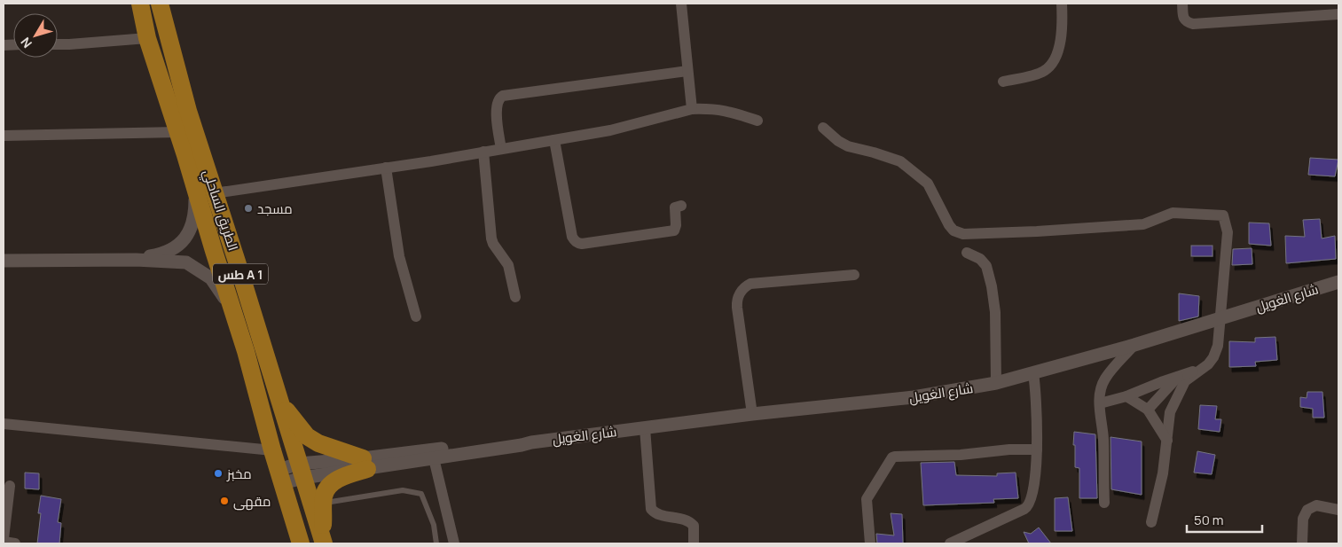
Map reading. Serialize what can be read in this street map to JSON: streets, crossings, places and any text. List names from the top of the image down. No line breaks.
{"streets":{"highway":["الطريق الساحلي","طس A 1"],"street":["شارع الغويل"]},"crossings":[["الطريق الساحلي","شارع الغويل"]],"places":["مسجد","مخبز","مقهى"],"scale_bar":"50 m","north":"bottom left"}
